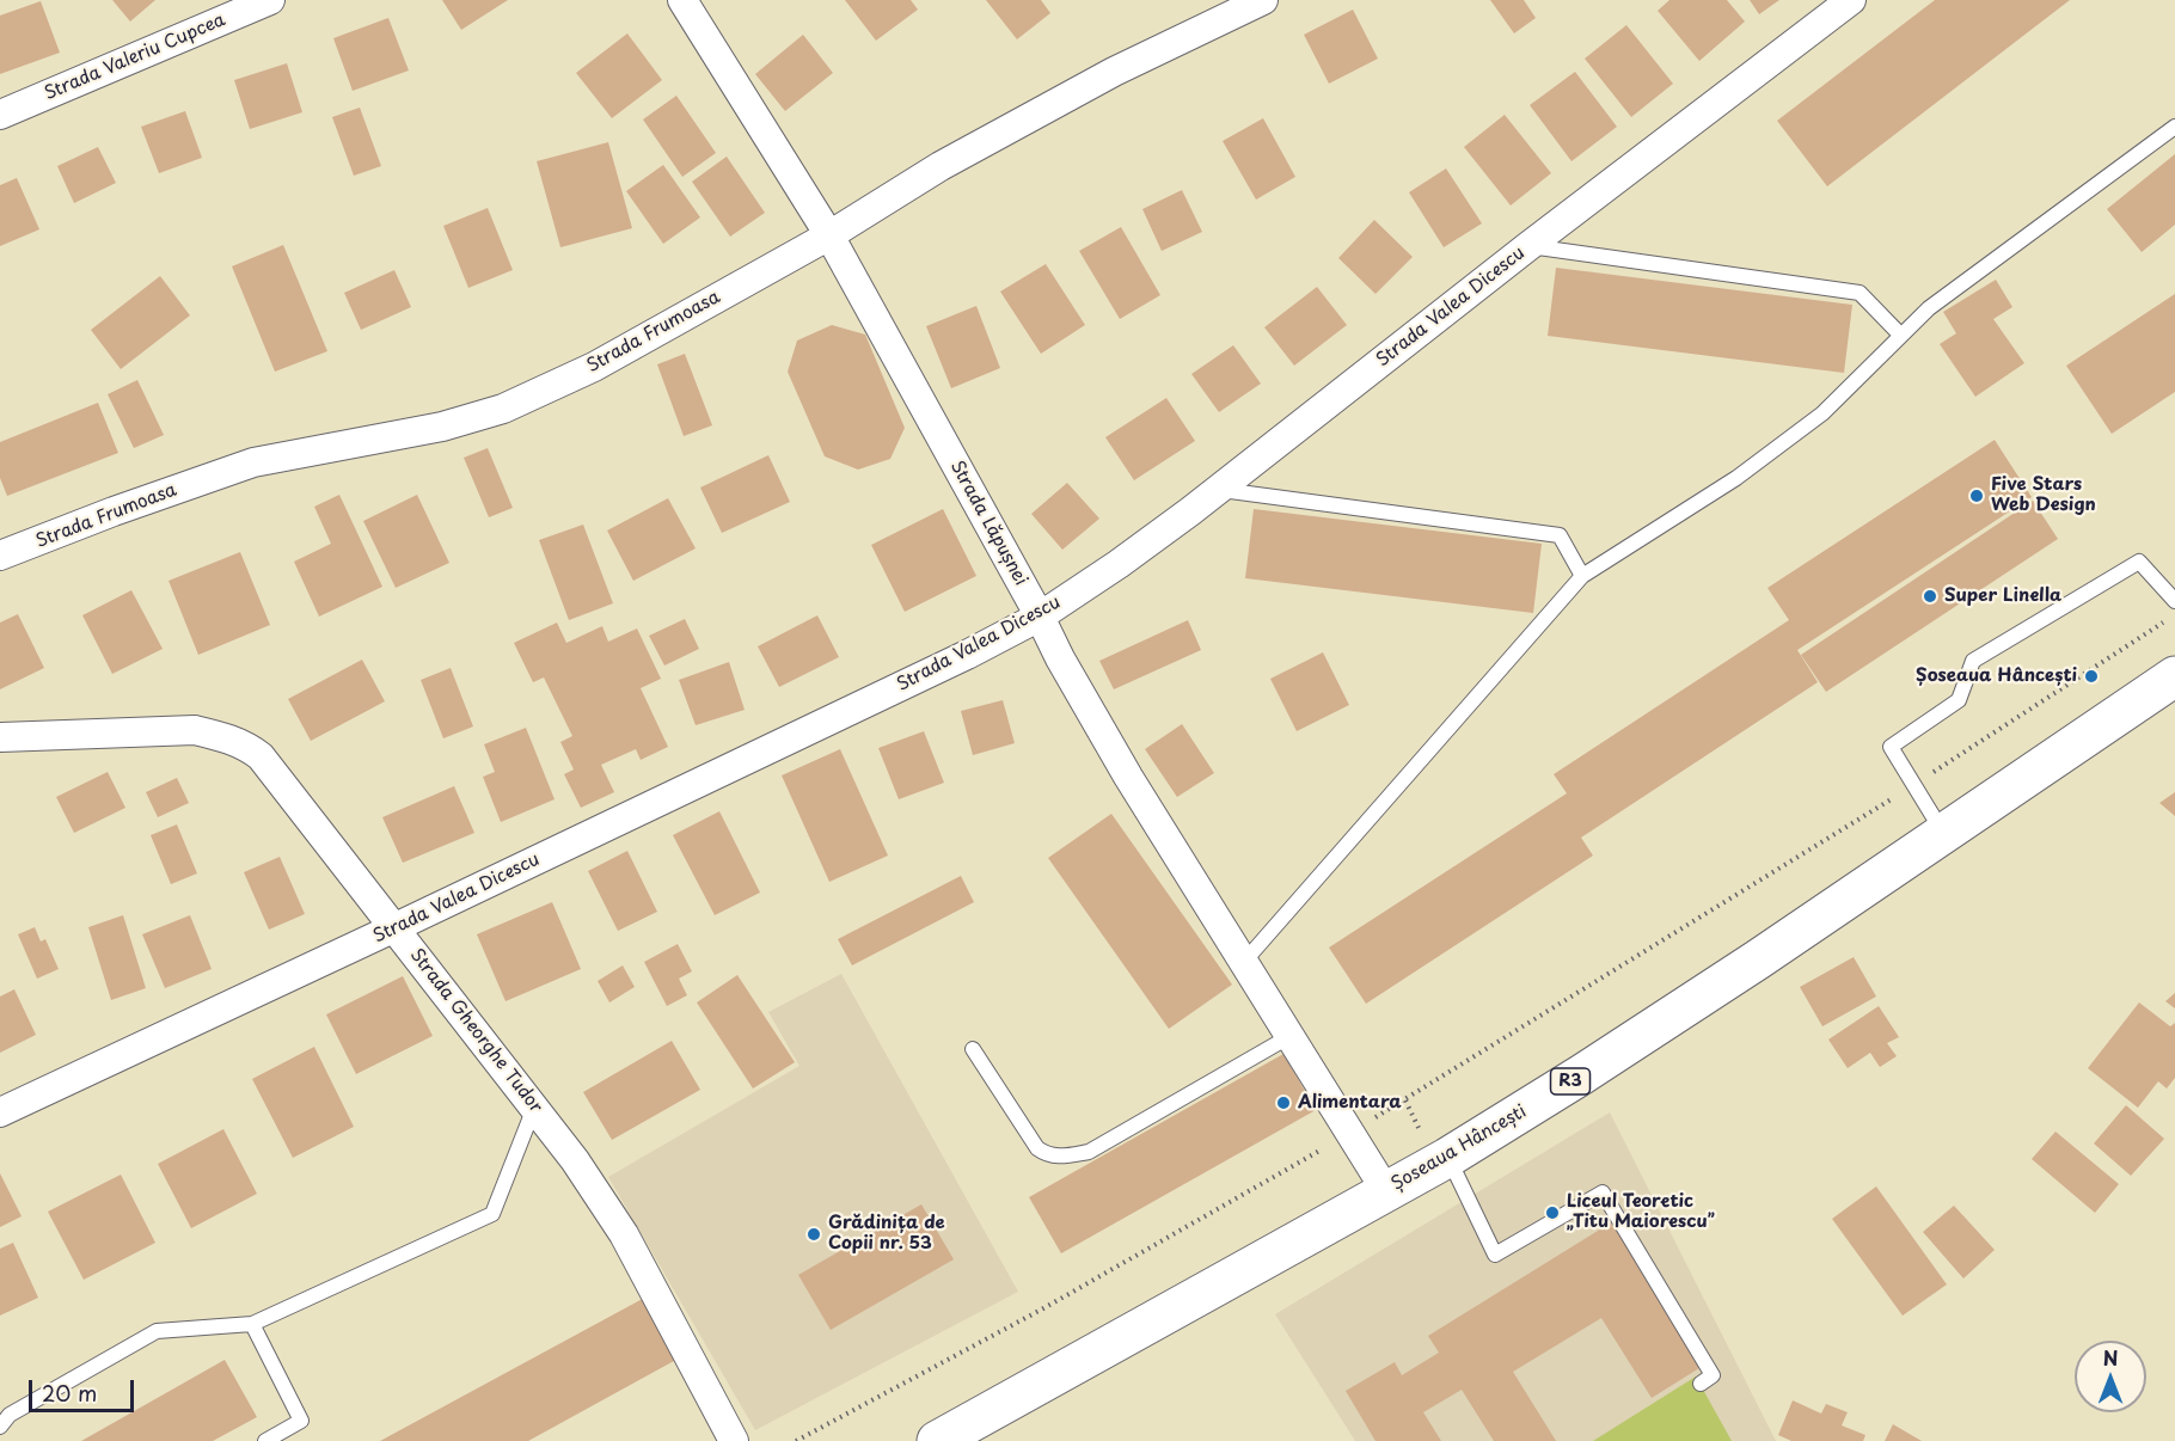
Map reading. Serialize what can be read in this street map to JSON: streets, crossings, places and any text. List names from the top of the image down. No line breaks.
{"streets":{"main road":["R3","Șoseaua Hâncești"],"street":["Strada Valeriu Cupcea","Strada Valea Dicescu","Strada Frumoasa","Strada Lăpușnei","Strada Gheorghe Tudor"]},"crossings":[["Strada Valea Dicescu","Strada Lăpușnei"],["Strada Valea Dicescu","Strada Gheorghe Tudor"],["Strada Frumoasa","Strada Lăpușnei"],["Strada Lăpușnei","Șoseaua Hâncești"]],"places":["Five Stars Web Design","Super Linella","Șoseaua Hâncești","Alimentara","Liceul Teoretic „Titu Maiorescu”","Grădinița de Copii nr. 53"],"scale_bar":"20 m","north":"top"}
